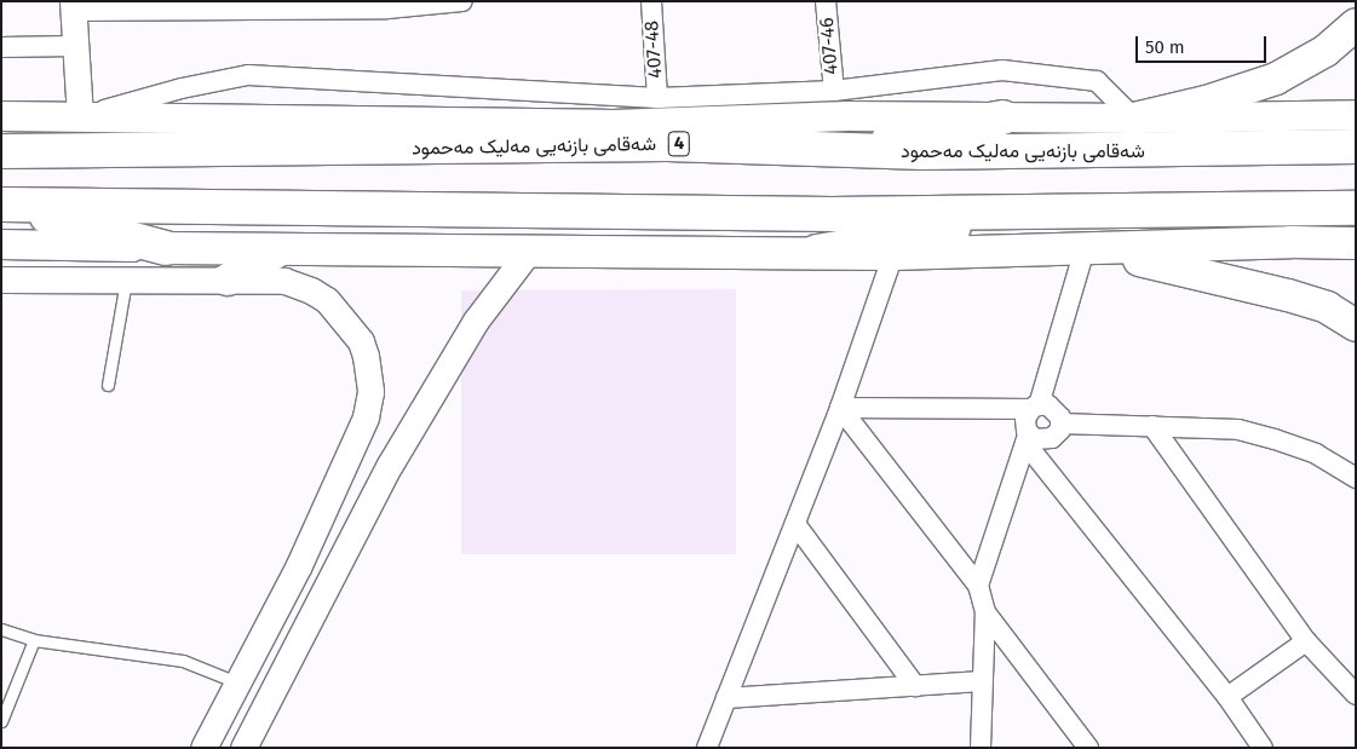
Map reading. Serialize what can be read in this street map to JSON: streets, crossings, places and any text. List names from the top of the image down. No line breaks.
{"streets":{"highway":["4","شەقامی بازنەیی مەلیک مەحمود"],"street":["407-46","407-48"]},"scale_bar":"50 m"}
